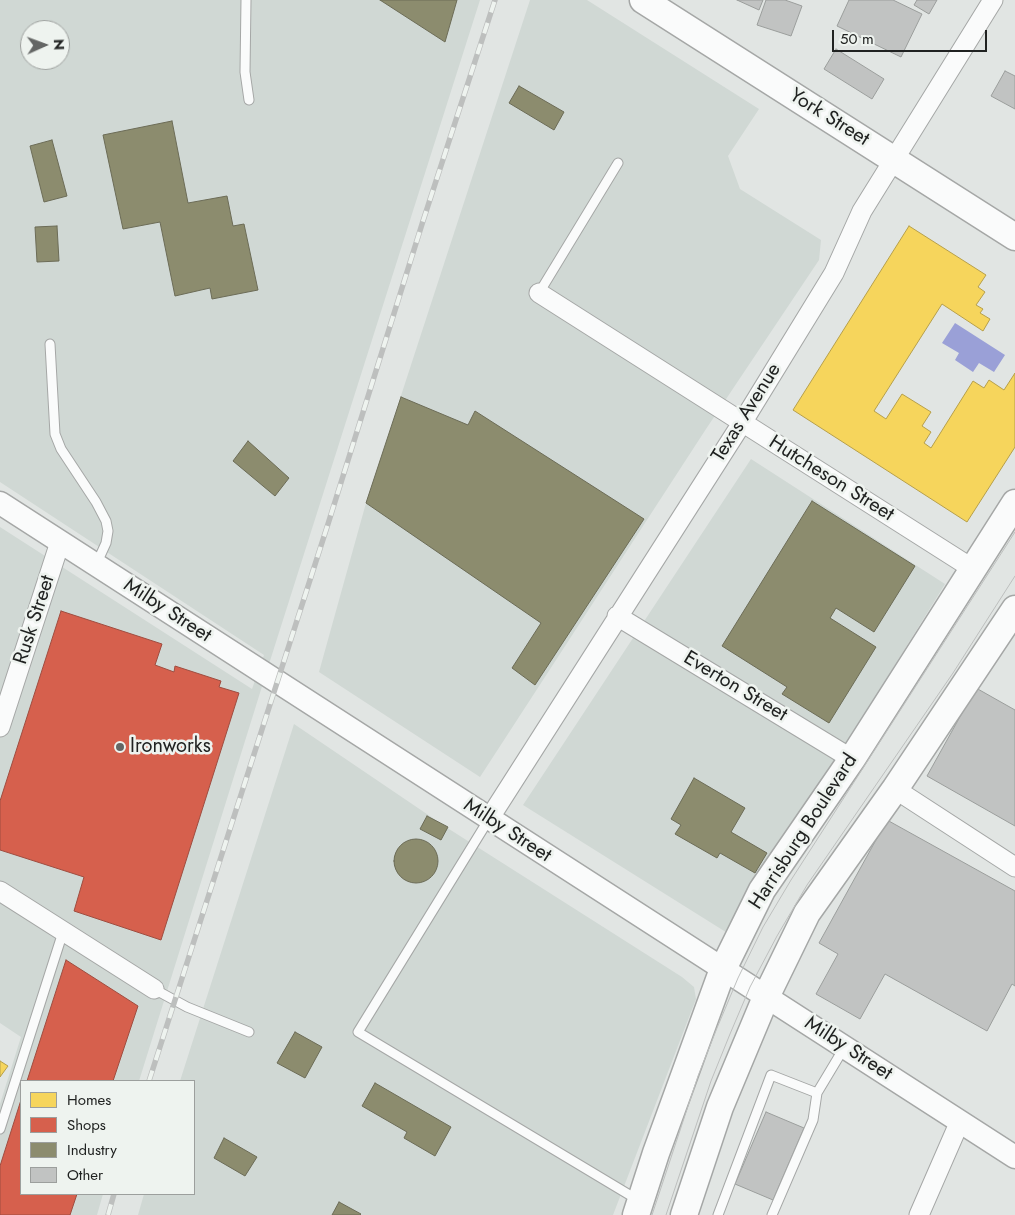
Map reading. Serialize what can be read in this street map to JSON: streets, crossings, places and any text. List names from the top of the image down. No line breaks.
{"streets":{"main road":["York Street","Harrisburg Boulevard"],"street":["Texas Avenue","Hutcheson Street","Milby Street","Rusk Street","Everton Street"]},"crossings":[["York Street","Texas Avenue"],["Texas Avenue","Hutcheson Street"],["Texas Avenue","Milby Street"],["Texas Avenue","Everton Street"],["Hutcheson Street","Harrisburg Boulevard"],["Milby Street","Rusk Street"],["Milby Street","Harrisburg Boulevard"],["Everton Street","Harrisburg Boulevard"]],"places":["Ironworks"],"legend":["Homes","Shops","Industry","Other"],"scale_bar":"50 m","north":"right"}
